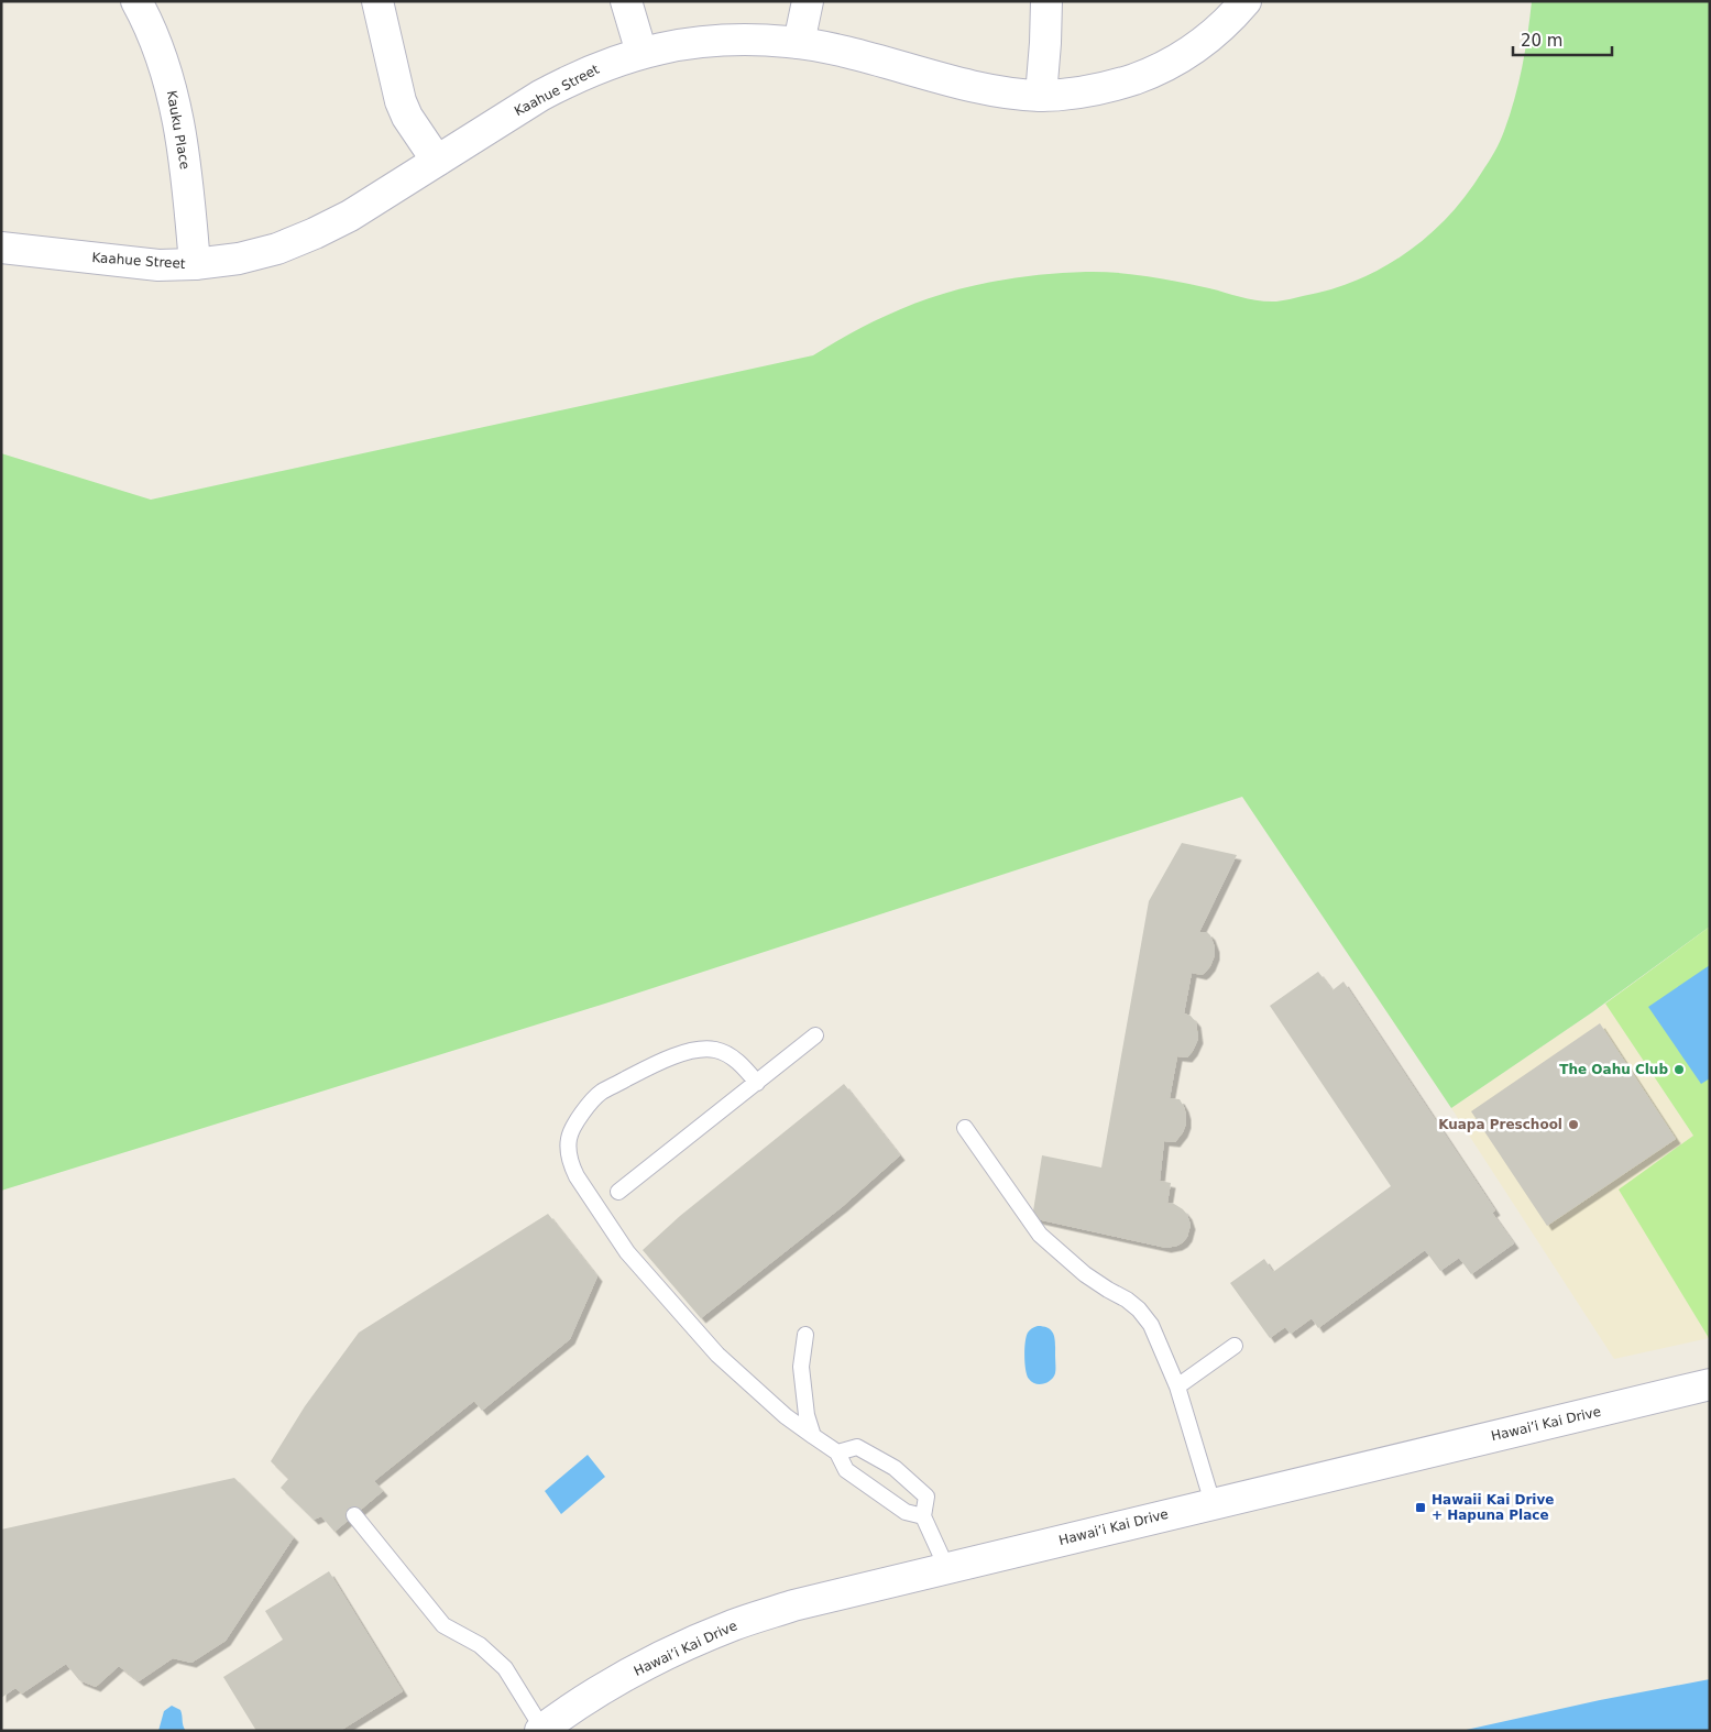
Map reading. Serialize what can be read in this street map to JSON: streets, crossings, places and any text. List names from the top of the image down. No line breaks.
{"streets":{"street":["Kaahue Street","Kauku Place","Hawai’i Kai Drive"]},"crossings":[["Kaahue Street","Kauku Place"]],"places":{"other":["The Oahu Club","Kuapa Preschool"],"transit":["Hawaii Kai Drive + Hapuna Place"]},"scale_bar":"20 m"}
